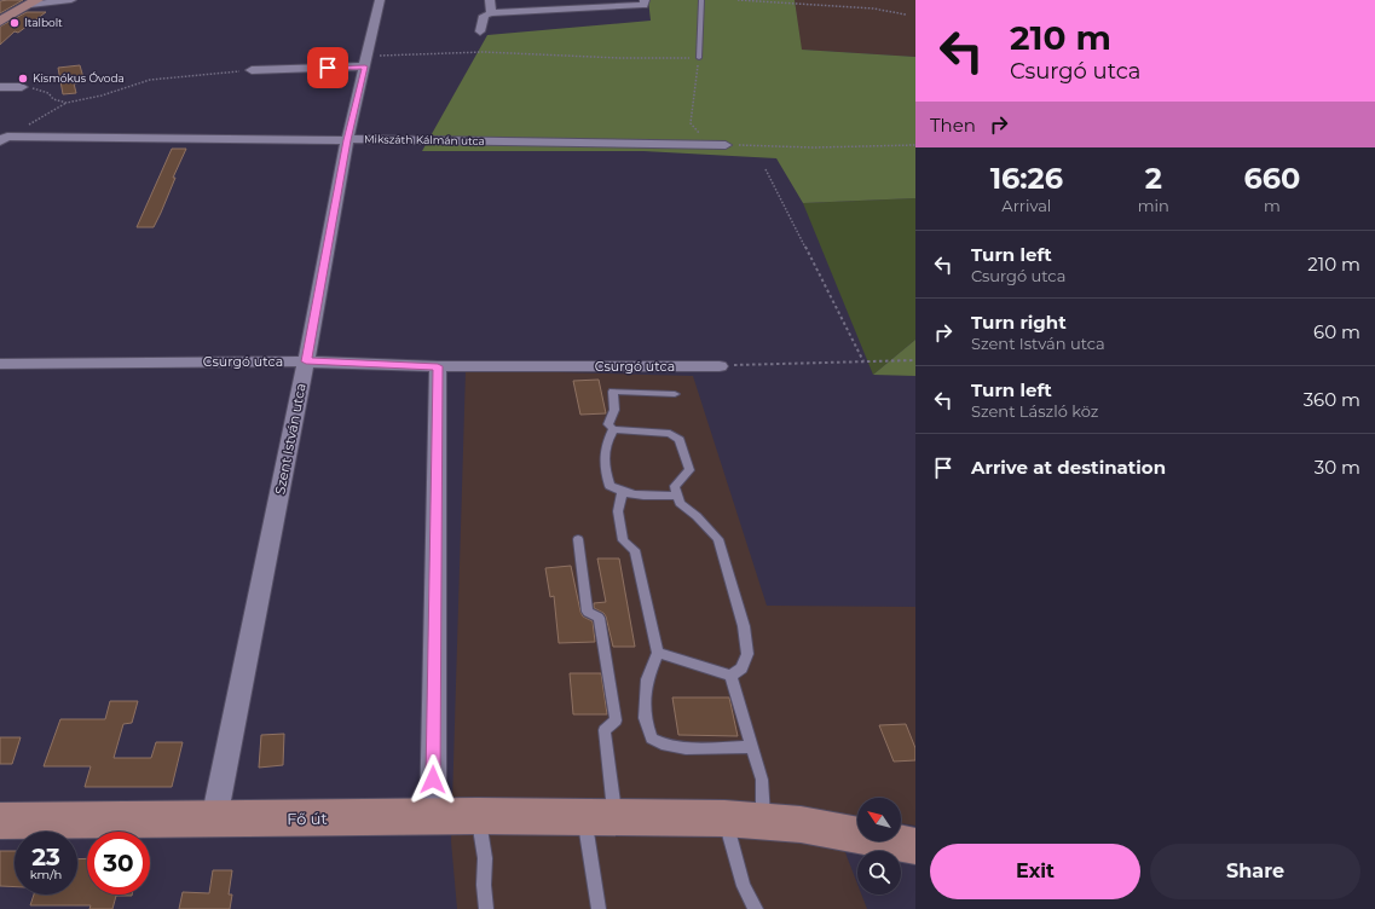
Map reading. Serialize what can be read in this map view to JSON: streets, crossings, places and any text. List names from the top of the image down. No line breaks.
{"streets":{"main road":["Fő út"],"street":["Mikszáth Kálmán utca","Csurgó utca","Szent István utca"]},"crossings":[["Mikszáth Kálmán utca","Szent István utca"],["Csurgó utca","Szent István utca"],["Szent István utca","Fő út"]],"places":["Italbolt","Kismókus Óvoda"],"north":"top left","page":{"turn":["210 m","Csurgó utca"],"then":"Then","eta":["16:26","Arrival","2","min","660","m"],"list":[{"name":"Turn left","note":"Csurgó utca","value":"210 m"},{"name":"Turn right","note":"Szent István utca","value":"60 m"},{"name":"Turn left","note":"Szent László köz","value":"360 m"},{"name":"Arrive at destination","value":"30 m"}],"speed":"23 km/h","limit":"30","buttons":["Exit","Share"]}}
